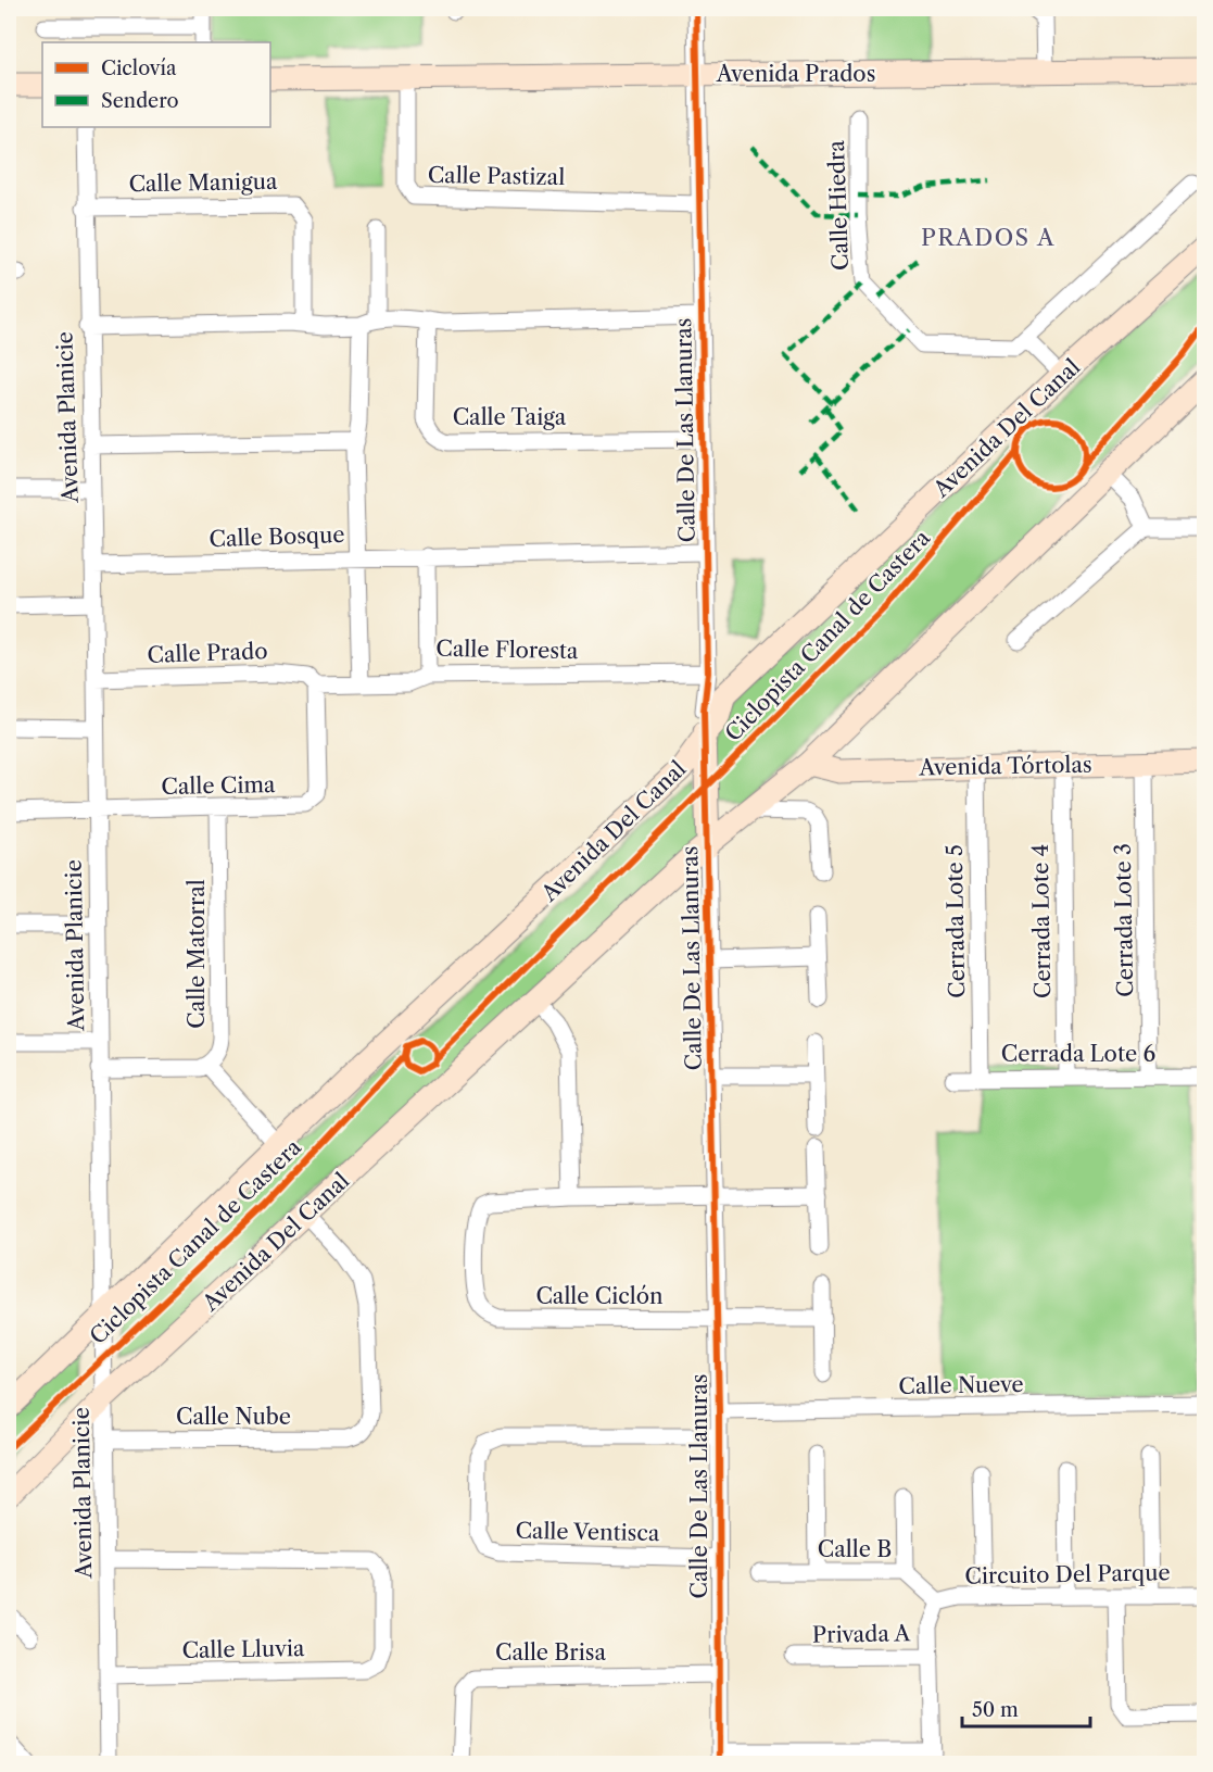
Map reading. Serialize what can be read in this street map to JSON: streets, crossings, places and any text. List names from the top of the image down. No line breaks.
{"streets":{"main road":["Avenida Prados","Avenida Del Canal","Calle De Las Llanuras","Avenida Tórtolas"],"street":["Calle Pastizal","Calle Manigua","Calle Hiedra","Avenida Planicie","Calle Taiga","Calle Bosque","Calle Floresta","Calle Prado","Calle Cima","Cerrada Lote 3","Cerrada Lote 5","Cerrada Lote 4","Calle Matorral","Cerrada Lote 6","Calle Ciclón","Calle Nueve","Calle Nube","Calle Ventisca","Calle B","Circuito Del Parque","Privada A","Calle Lluvia","Calle Brisa"],"cycle path":["Ciclopista Canal de Castera"]},"crossings":[["Avenida Prados","Calle Pastizal"],["Avenida Prados","Calle De Las Llanuras"],["Calle Pastizal","Calle De Las Llanuras"],["Calle Manigua","Avenida Planicie"],["Avenida Planicie","Avenida Del Canal"],["Avenida Planicie","Calle Bosque"],["Avenida Planicie","Calle Prado"],["Avenida Planicie","Calle Cima"],["Avenida Planicie","Calle Nube"],["Avenida Planicie","Calle Lluvia"],["Calle Taiga","Calle De Las Llanuras"],["Avenida Del Canal","Calle De Las Llanuras"],["Avenida Del Canal","Avenida Tórtolas"],["Avenida Del Canal","Calle Nube"],["Calle De Las Llanuras","Calle Floresta"],["Calle De Las Llanuras","Calle Ciclón"],["Calle De Las Llanuras","Calle Nueve"],["Calle De Las Llanuras","Calle Ventisca"],["Calle De Las Llanuras","Calle Brisa"],["Calle Prado","Calle Cima"],["Avenida Tórtolas","Cerrada Lote 3"],["Avenida Tórtolas","Cerrada Lote 5"],["Avenida Tórtolas","Cerrada Lote 4"],["Calle Cima","Calle Matorral"],["Cerrada Lote 3","Cerrada Lote 6"],["Cerrada Lote 5","Cerrada Lote 6"],["Cerrada Lote 4","Cerrada Lote 6"],["Calle B","Circuito Del Parque"],["Circuito Del Parque","Privada A"]],"districts":["PRADOS A"],"legend":["Ciclovía","Sendero"],"scale_bar":"50 m"}
